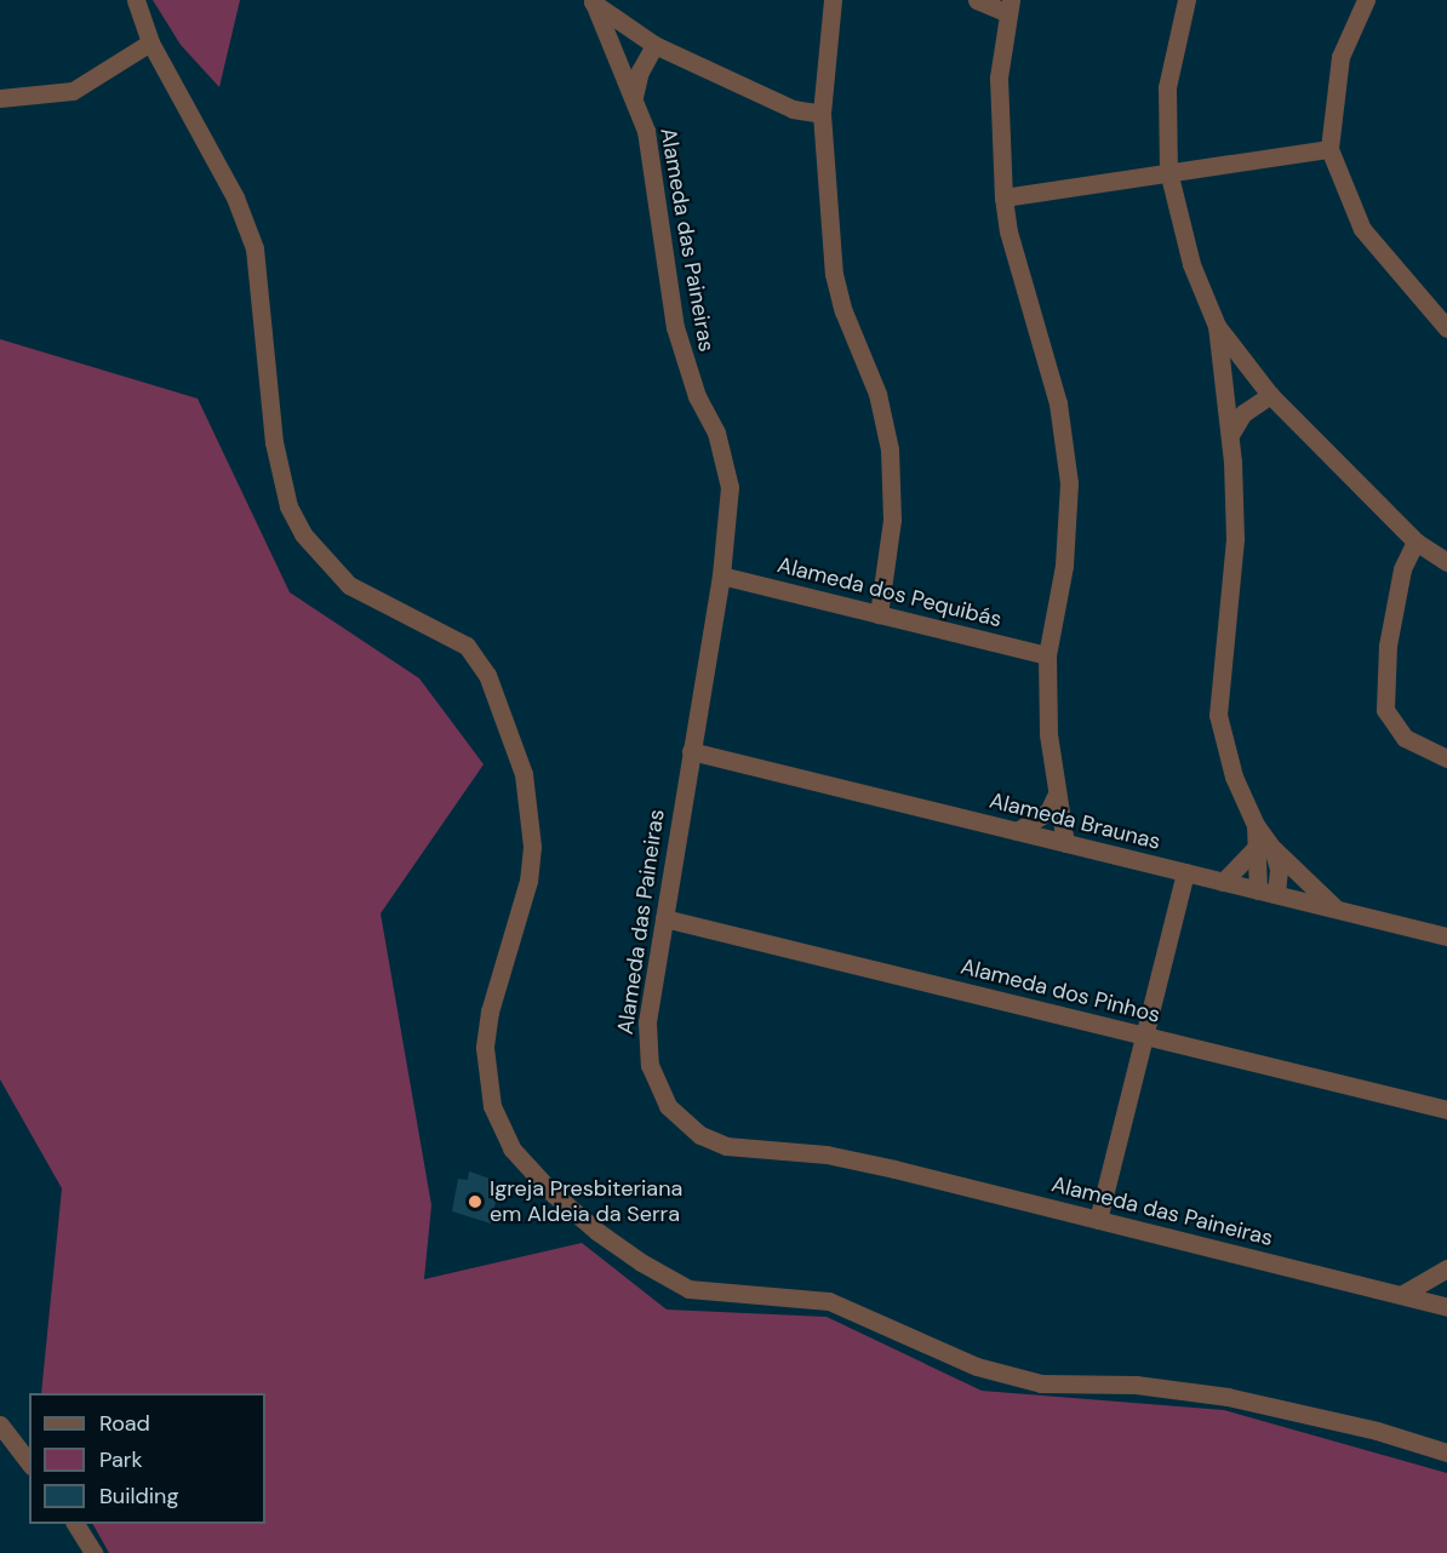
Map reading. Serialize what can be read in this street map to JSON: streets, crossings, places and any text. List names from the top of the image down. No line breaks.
{"streets":{"street":["Alameda das Paineiras","Alameda dos Pequibás","Alameda Braunas","Alameda dos Pinhos"]},"crossings":[["Alameda das Paineiras","Alameda dos Pequibás"],["Alameda das Paineiras","Alameda Braunas"],["Alameda das Paineiras","Alameda dos Pinhos"]],"places":["Igreja Presbiteriana em Aldeia da Serra"],"legend":["Road","Park","Building"]}
